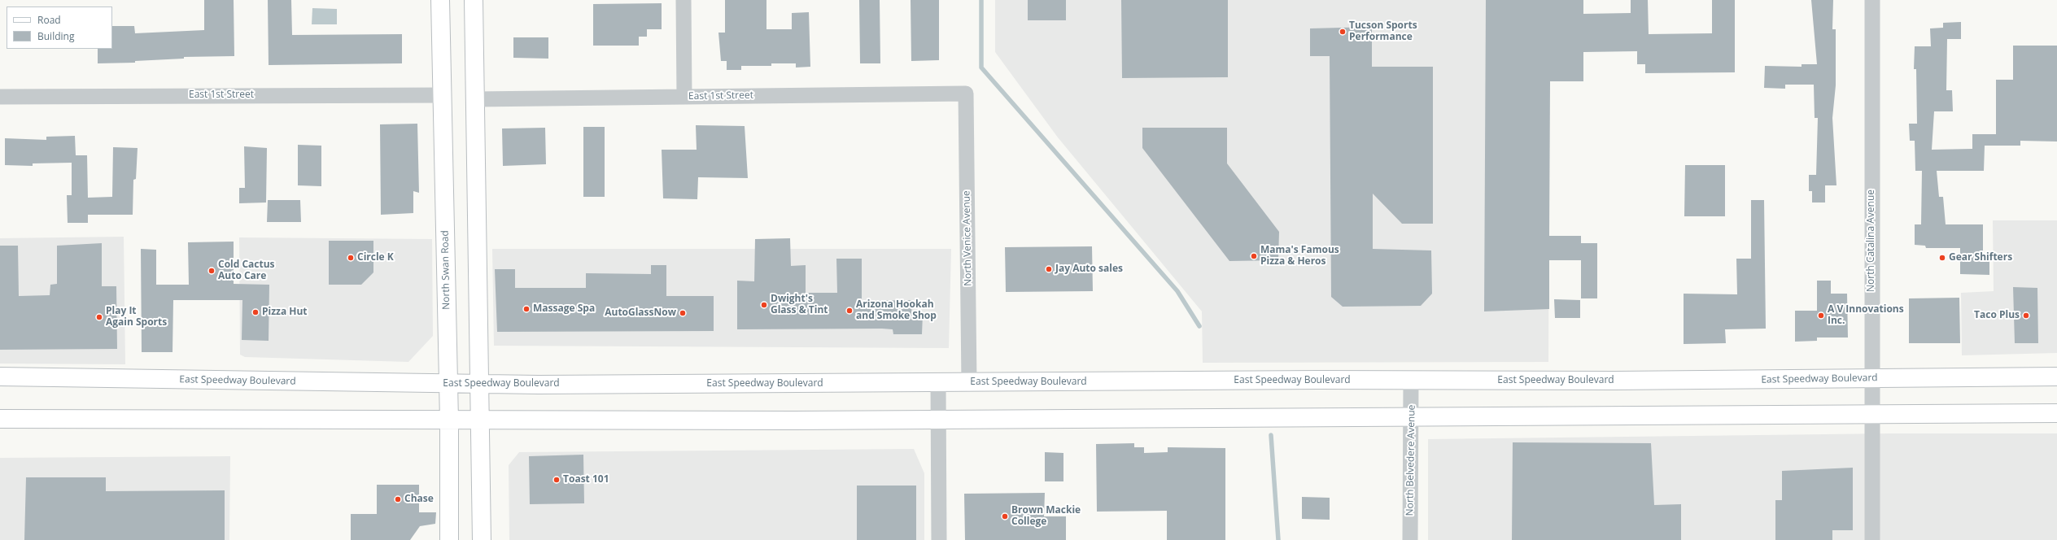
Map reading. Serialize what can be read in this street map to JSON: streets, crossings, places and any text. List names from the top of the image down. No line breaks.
{"streets":{"main road":["North Swan Road","East Speedway Boulevard"],"street":["East 1st Street","North Venice Avenue","North Catalina Avenue","North Belvedere Avenue"]},"crossings":[["East 1st Street","North Venice Avenue"],["East 1st Street","North Swan Road"],["North Venice Avenue","East Speedway Boulevard"],["North Catalina Avenue","East Speedway Boulevard"],["North Swan Road","East Speedway Boulevard"],["East Speedway Boulevard","North Belvedere Avenue"]],"places":["Tucson Sports Performance","Mama's Famous Pizza & Heros","Circle K","Gear Shifters","Jay Auto sales","Cold Cactus Auto Care","Dwight's Glass & Tint","Massage Spa","Arizona Hookah and Smoke Shop","Pizza Hut","AutoGlassNow","A V Innovations Inc.","Taco Plus","Play It Again Sports","Toast 101","Chase","Brown Mackie College"],"legend":["Road","Building"]}
